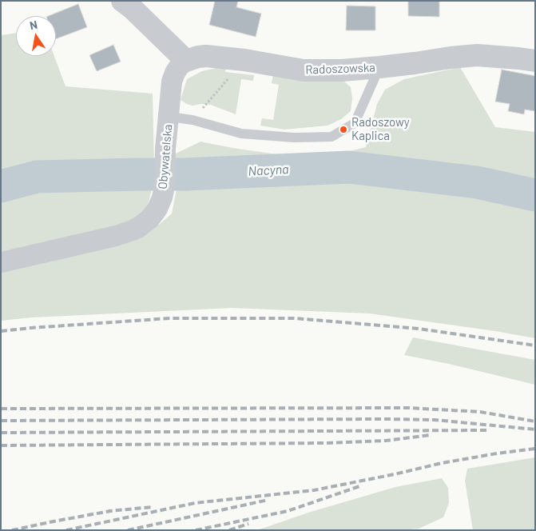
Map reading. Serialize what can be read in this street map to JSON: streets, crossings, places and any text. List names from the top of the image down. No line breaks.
{"streets":{"street":["Radoszowska","Obywatelska"]},"crossings":[["Radoszowska","Obywatelska"]],"water":["Nacyna"],"places":["Radoszowy Kaplica"],"north":"top"}
